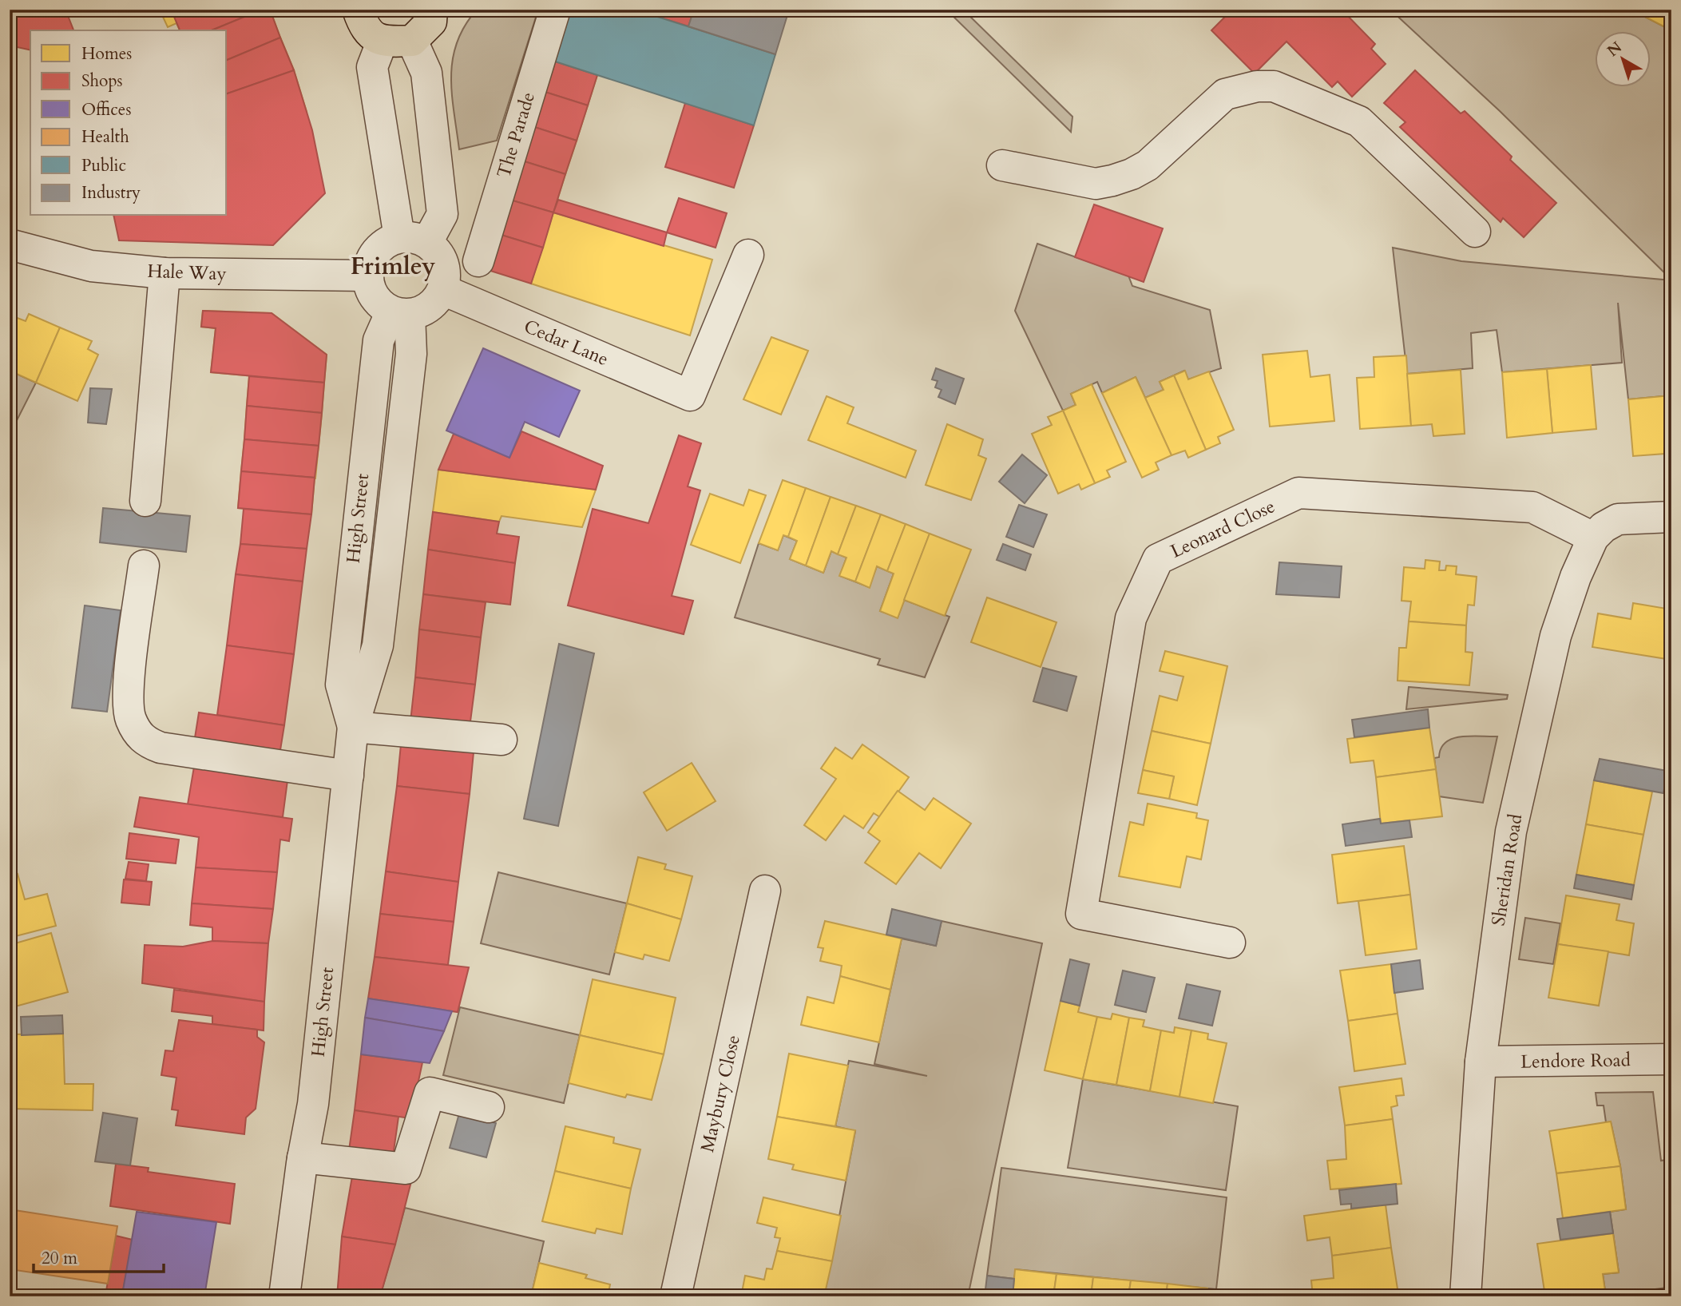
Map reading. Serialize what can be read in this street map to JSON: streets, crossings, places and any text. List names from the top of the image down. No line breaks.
{"streets":{"street":["The Parade","Hale Way","Cedar Lane","High Street","Leonard Close","Sheridan Road","Lendore Road","Maybury Close"]},"crossings":[["Hale Way","Cedar Lane"],["Hale Way","High Street"],["Cedar Lane","High Street"],["Leonard Close","Sheridan Road"],["Sheridan Road","Lendore Road"]],"districts":["Frimley"],"legend":["Homes","Shops","Offices","Health","Public","Industry"],"scale_bar":"20 m","north":"top left"}
